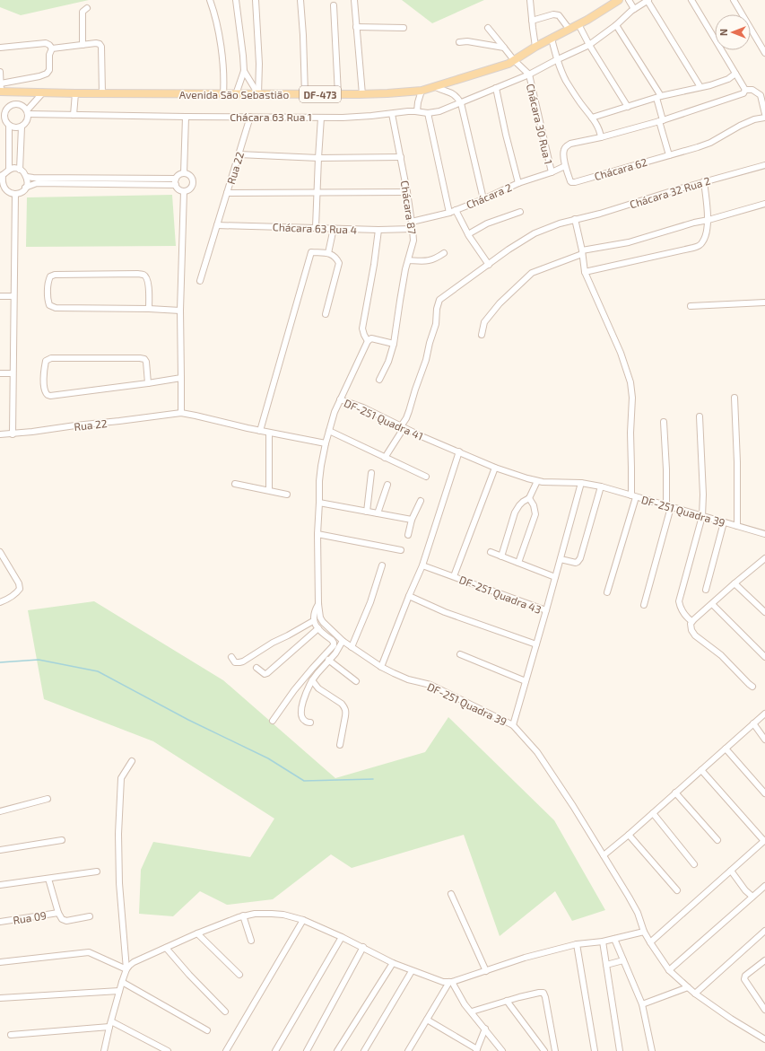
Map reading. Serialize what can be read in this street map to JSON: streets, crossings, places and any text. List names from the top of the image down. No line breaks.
{"streets":{"main road":["Avenida São Sebastião","DF-473"],"street":["Chácara 63 Rua 1","Chácara 30 Rua 1","Rua 22","Chácara 62","Chácara 32 Rua 2","Chácara 2","Chácara 87","Chácara 63 Rua 4","DF-251 Quadra 41","DF-251 Quadra 39","DF-251 Quadra 43","Rua 09"]},"crossings":[["Chácara 63 Rua 1","Rua 22"],["Chácara 63 Rua 1","Chácara 63 Rua 4"],["Chácara 30 Rua 1","Chácara 2"],["Rua 22","Chácara 63 Rua 4"],["Chácara 62","Chácara 2"],["Chácara 32 Rua 2","DF-251 Quadra 41"],["Chácara 2","Chácara 87"],["Chácara 87","Chácara 63 Rua 4"],["DF-251 Quadra 41","DF-251 Quadra 39"],["DF-251 Quadra 39","DF-251 Quadra 43"]],"north":"left"}
